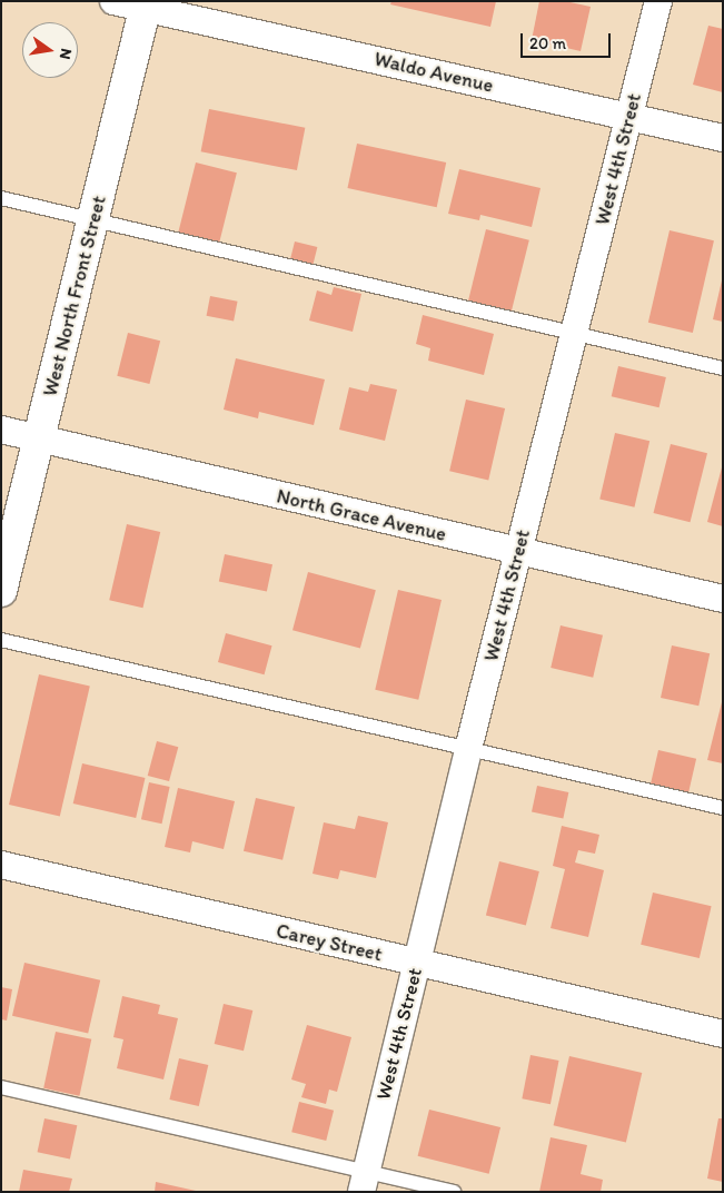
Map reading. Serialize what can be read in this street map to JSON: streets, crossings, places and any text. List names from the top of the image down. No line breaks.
{"streets":{"street":["Waldo Avenue","West 4th Street","West North Front Street","North Grace Avenue","Carey Street"]},"crossings":[["Waldo Avenue","West 4th Street"],["Waldo Avenue","West North Front Street"],["West 4th Street","North Grace Avenue"],["West 4th Street","Carey Street"],["West North Front Street","North Grace Avenue"]],"scale_bar":"20 m","north":"right"}
